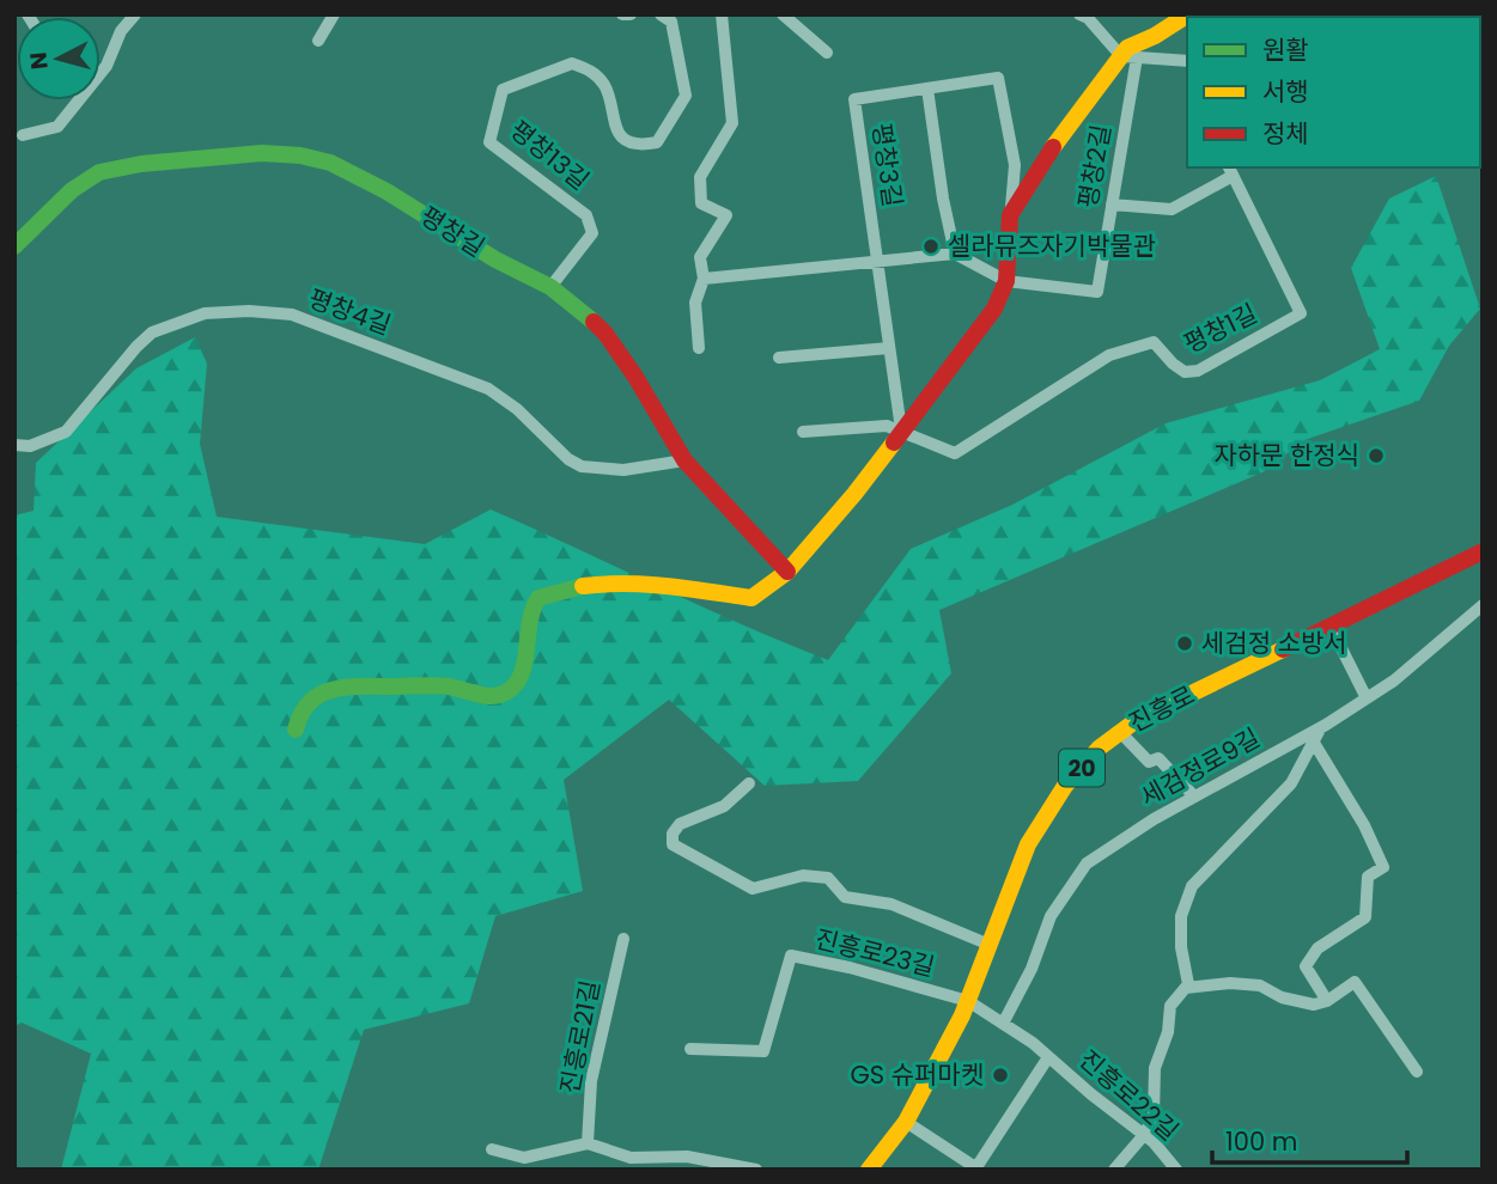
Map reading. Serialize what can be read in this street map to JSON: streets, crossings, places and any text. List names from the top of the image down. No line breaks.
{"streets":{"street":["평창13길","평창3길","평창2길","평창길","평창4길","평창1길","진흥로","20","세검정로9길","진흥로23길","진흥로21길","진흥로22길"]},"crossings":[["평창13길","평창길"],["평창3길","평창1길"],["평창2길","평창1길"],["평창길","평창4길"],["진흥로","진흥로23길"],["진흥로","진흥로22길"],["세검정로9길","진흥로22길"],["진흥로23길","진흥로22길"]],"places":["셀라뮤즈자기박물관","자하문 한정식","세검정 소방서","GS 슈퍼마켓"],"legend":["원활","서행","정체"],"scale_bar":"100 m","north":"left"}
